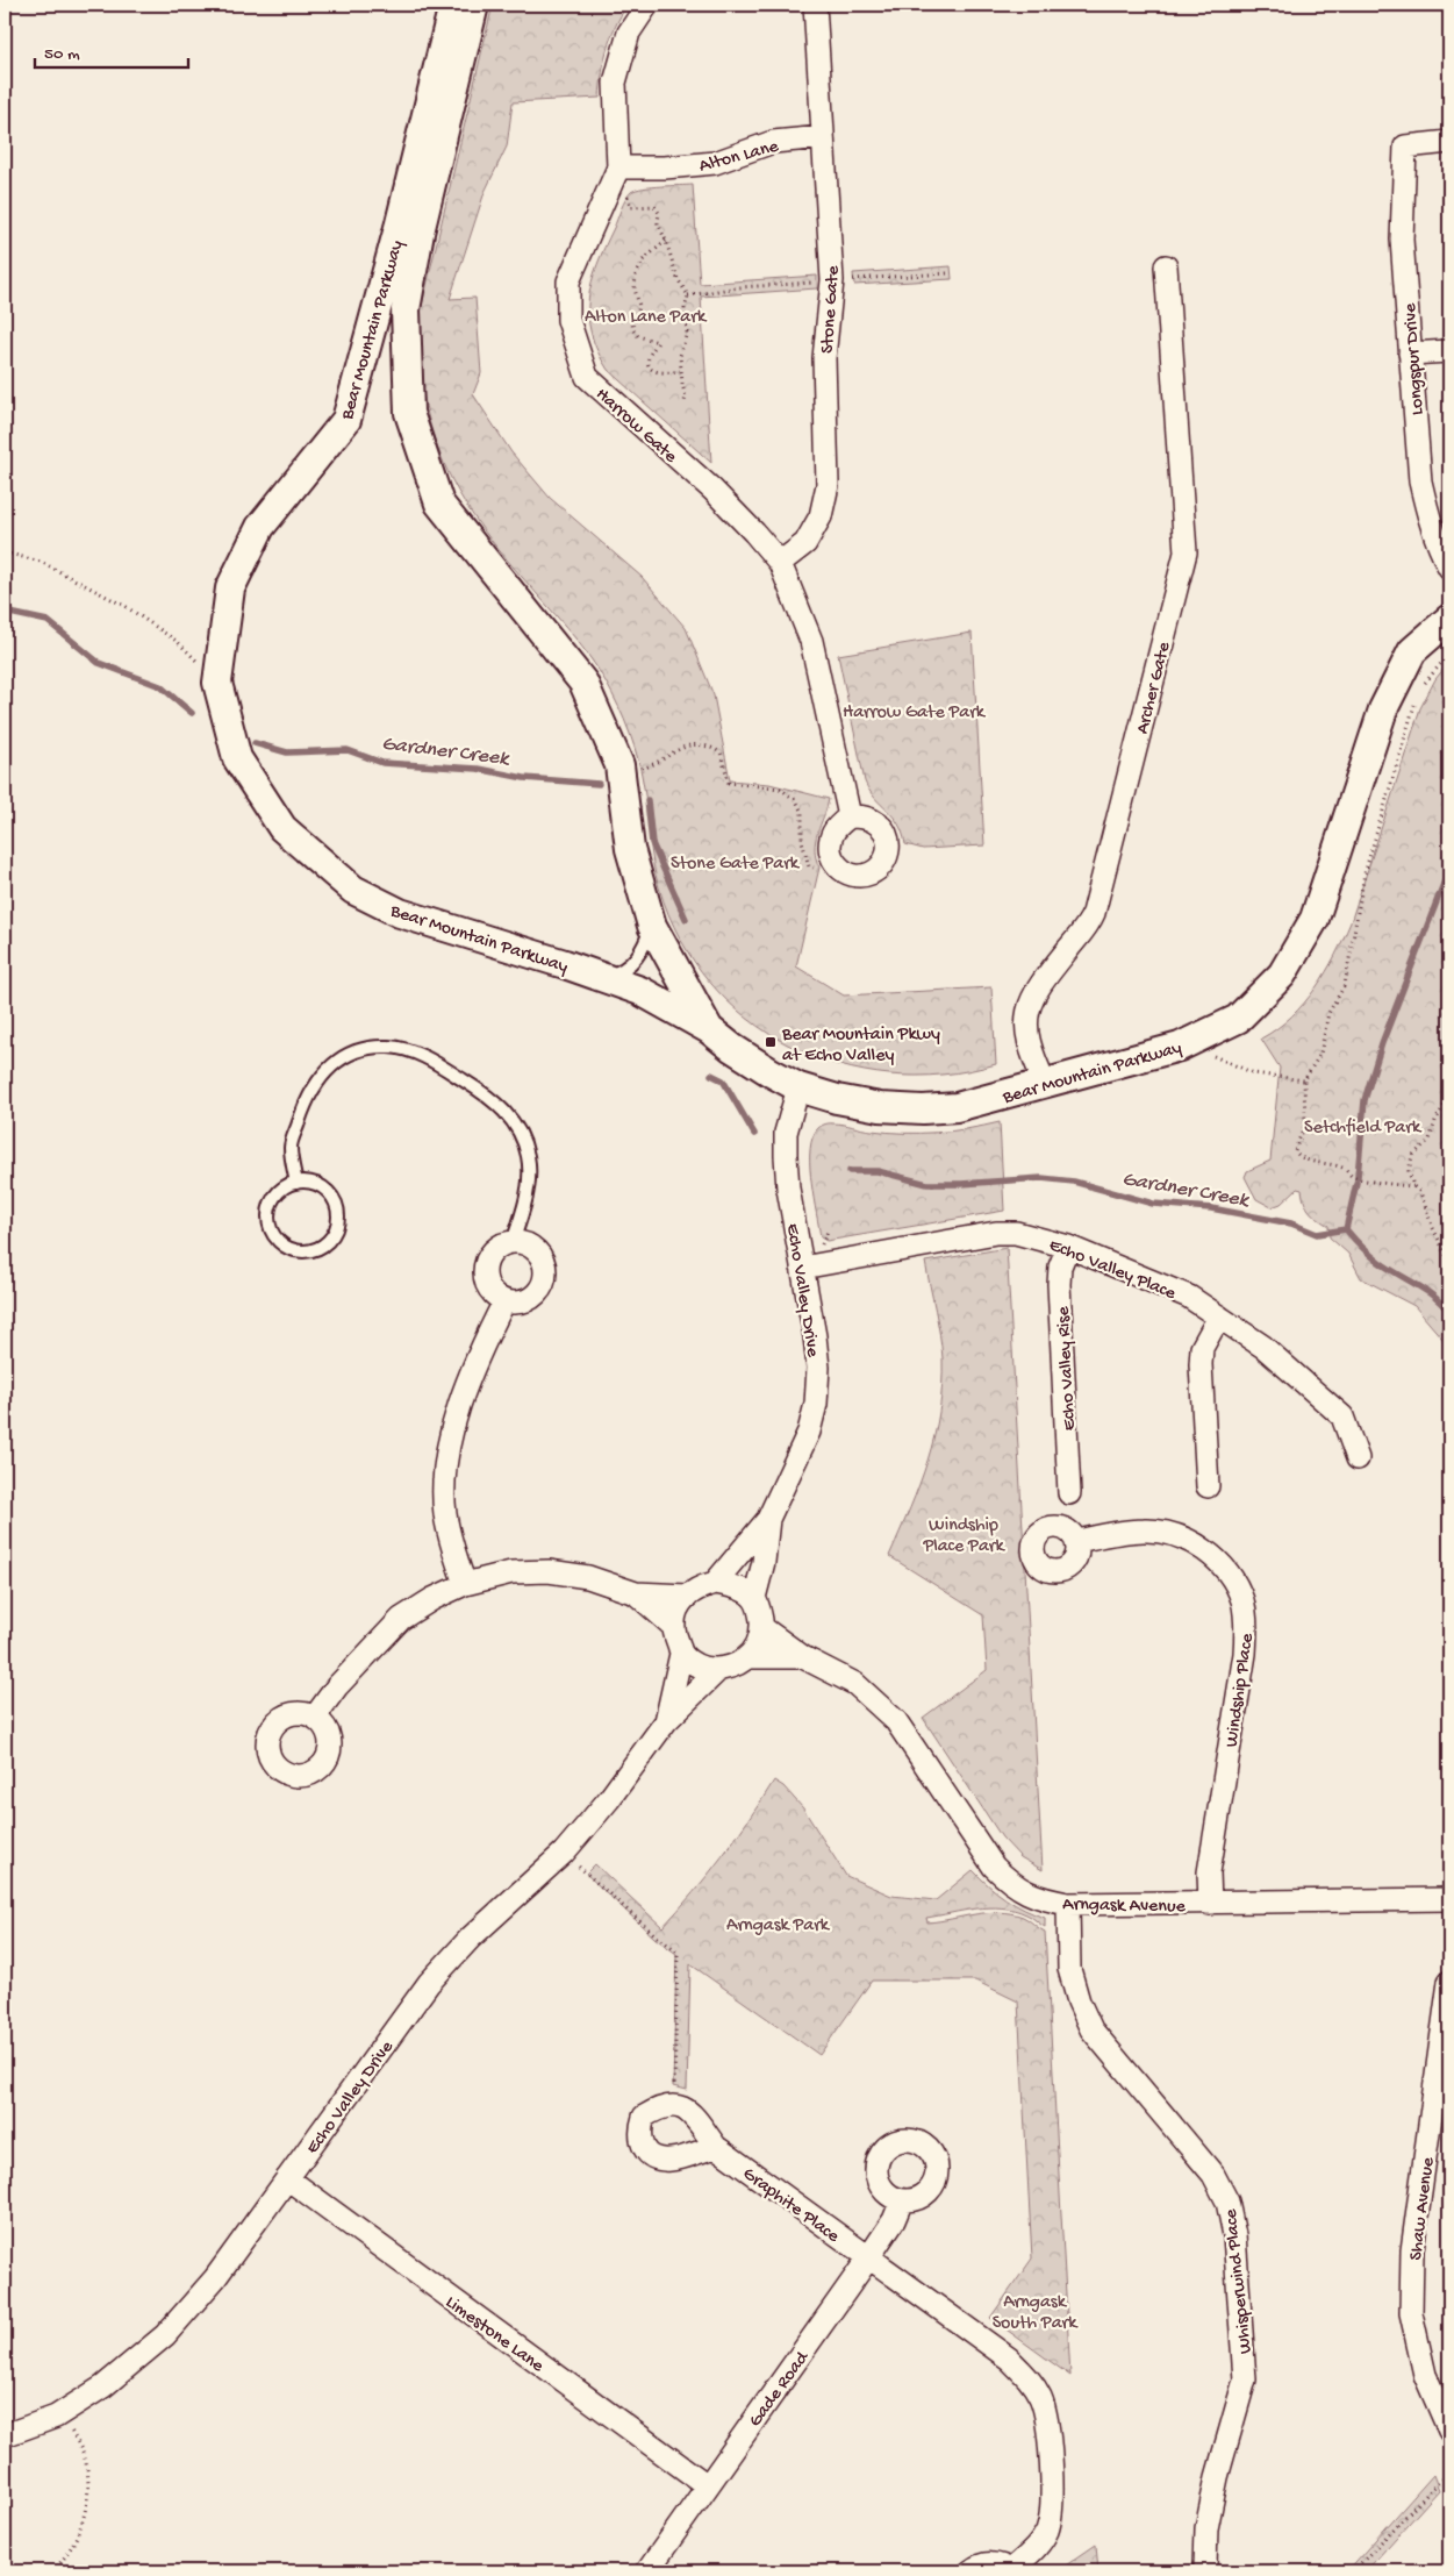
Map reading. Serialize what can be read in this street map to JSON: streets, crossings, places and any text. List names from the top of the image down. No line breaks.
{"streets":{"street":["Alton Lane","Stone Gate","Bear Mountain Parkway","Longspur Drive","Harrow Gate","Archer Gate","Echo Valley Place","Echo Valley Drive","Echo Valley Rise","Windship Place","Arngask Avenue","Graphite Place","Shaw Avenue","Whisperwind Place","Limestone Lane","Gade Road"]},"crossings":[["Alton Lane","Stone Gate"],["Alton Lane","Harrow Gate"],["Stone Gate","Harrow Gate"],["Bear Mountain Parkway","Archer Gate"],["Bear Mountain Parkway","Echo Valley Drive"],["Echo Valley Place","Echo Valley Drive"],["Echo Valley Place","Echo Valley Rise"],["Echo Valley Drive","Arngask Avenue"],["Echo Valley Drive","Limestone Lane"],["Windship Place","Arngask Avenue"],["Arngask Avenue","Whisperwind Place"],["Graphite Place","Gade Road"],["Limestone Lane","Gade Road"]],"water":["Gardner Creek"],"parks":["Alton Lane Park","Harrow Gate Park","Stone Gate Park","Setchfield Park","Windship Place Park","Arngask Park","Arngask South Park"],"places":{"transit":["Bear Mountain Pkwy at Echo Valley"]},"scale_bar":"50 m"}
